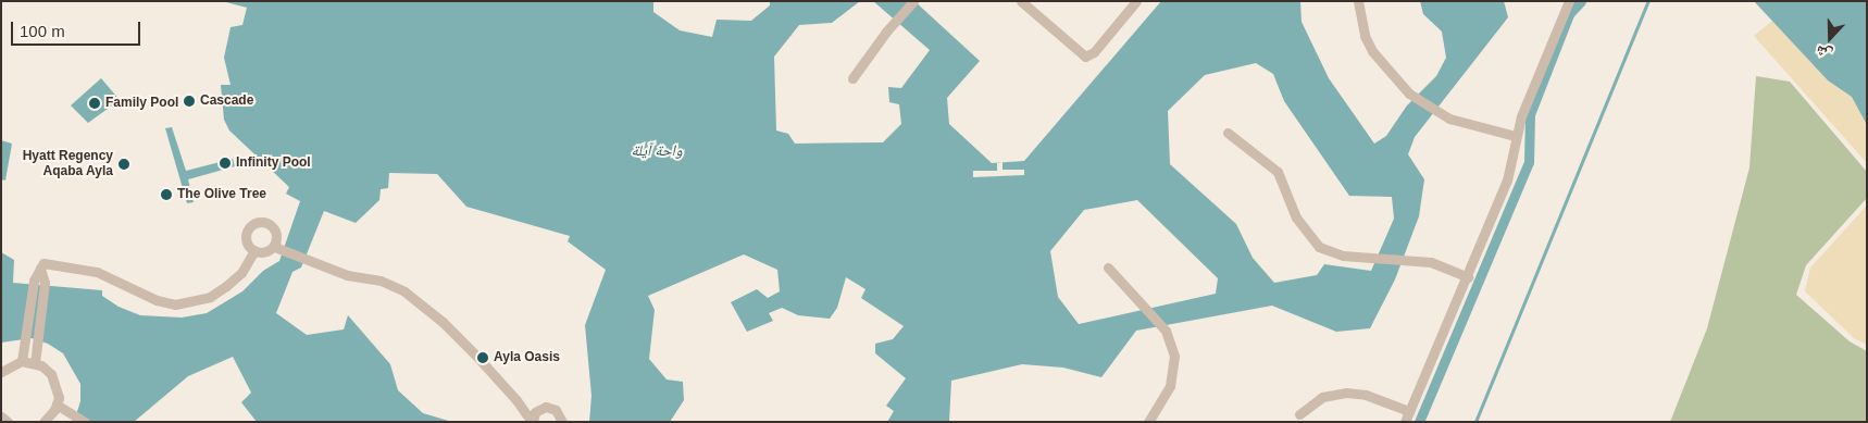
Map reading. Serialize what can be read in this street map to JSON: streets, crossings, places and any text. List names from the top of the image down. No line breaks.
{"water":["واحة آيلة"],"places":["Cascade","Family Pool","Infinity Pool","Hyatt Regency Aqaba Ayla","The Olive Tree","Ayla Oasis"],"scale_bar":"100 m","north":"bottom"}
